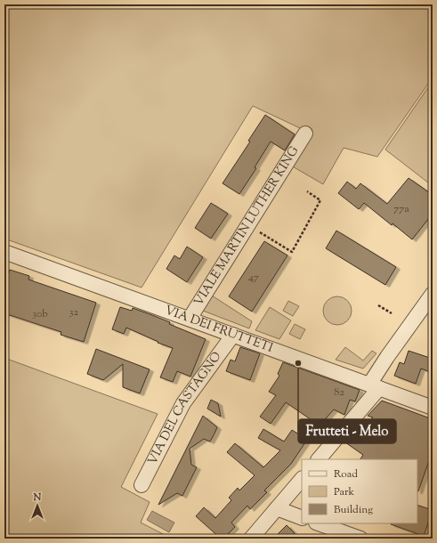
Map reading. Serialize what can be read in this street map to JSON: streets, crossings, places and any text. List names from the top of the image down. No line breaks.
{"streets":{"street":["VIALE MARTIN LUTHER KING","VIA DEI FRUTTETI","VIA DEL CASTAGNO"]},"crossings":[["VIALE MARTIN LUTHER KING","VIA DEI FRUTTETI"],["VIA DEI FRUTTETI","VIA DEL CASTAGNO"]],"places":["Frutteti - Melo"],"house_numbers":["77a","47","32","30b","82"],"legend":["Road","Park","Building"],"north":"top"}
